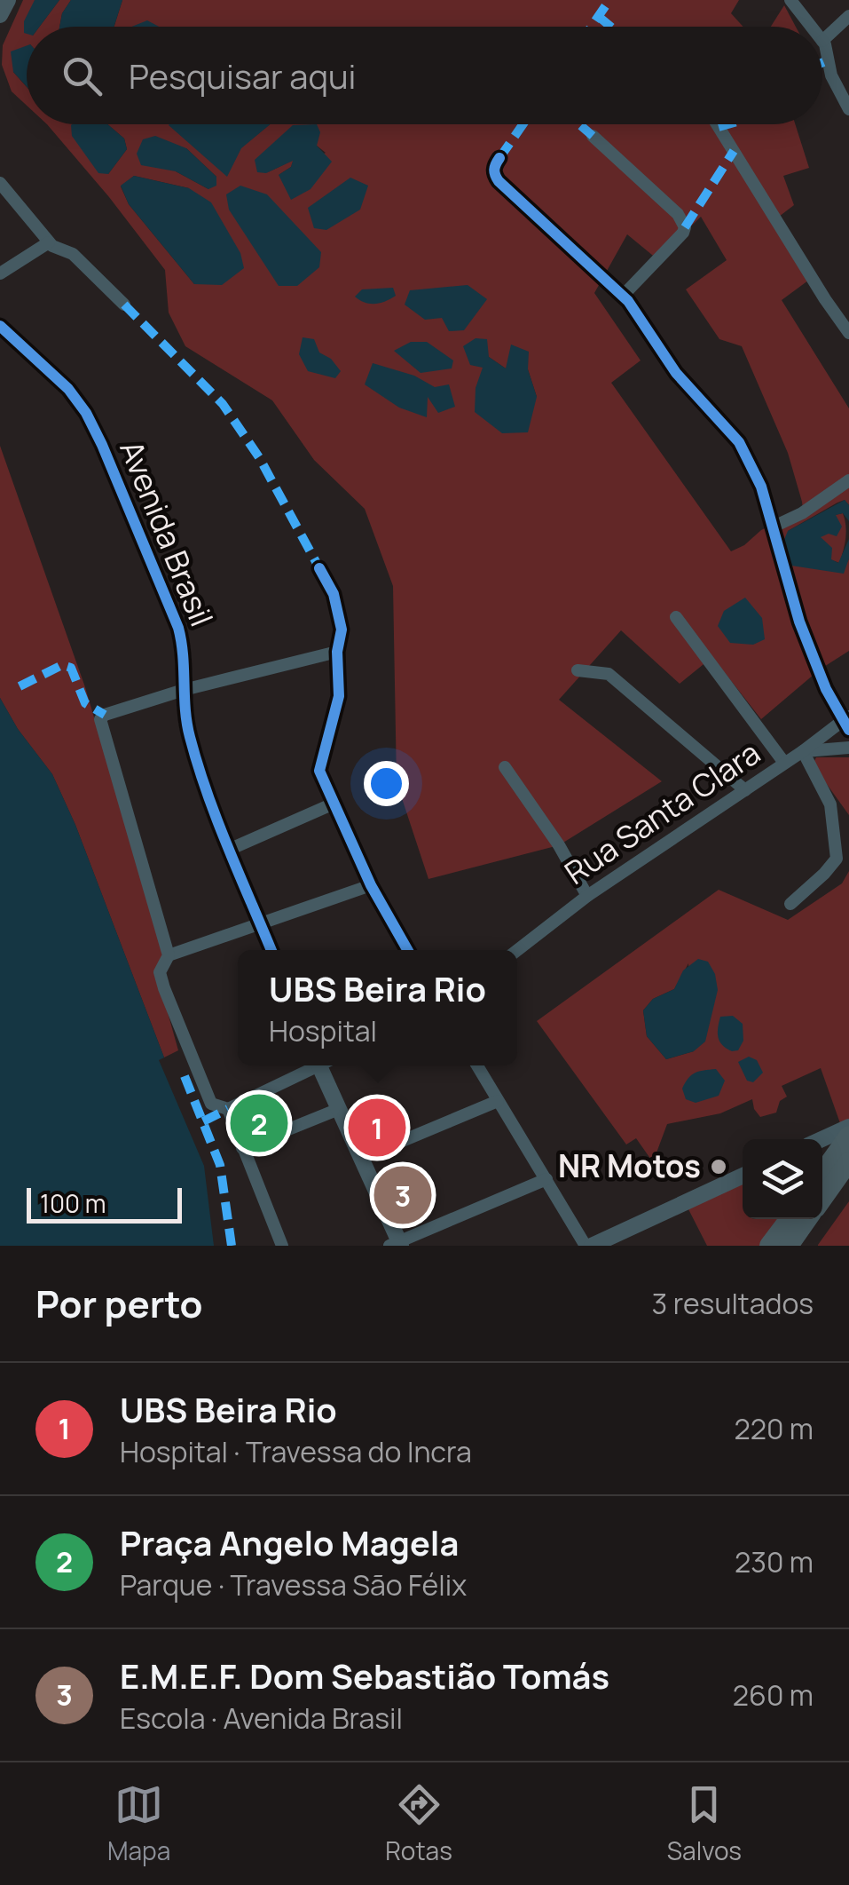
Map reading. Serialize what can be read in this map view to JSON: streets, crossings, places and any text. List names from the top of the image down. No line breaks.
{"streets":{"street":["Avenida Brasil","Rua Santa Clara"]},"places":["NR Motos"],"scale_bar":"100 m","page":{"search":"Pesquisar aqui","popup":["UBS Beira Rio","Hospital"],"pins":["2","1","3"],"scale":"100 m","heading":["Por perto","3 resultados"],"list":[{"mark":"1","name":"UBS Beira Rio","note":"Hospital · Travessa do Incra","value":"220 m"},{"mark":"2","name":"Praça Angelo Magela","note":"Parque · Travessa São Félix","value":"230 m"},{"mark":"3","name":"E.M.E.F. Dom Sebastião Tomás","note":"Escola · Avenida Brasil","value":"260 m"}],"nav":["Mapa","Rotas","Salvos"]}}
